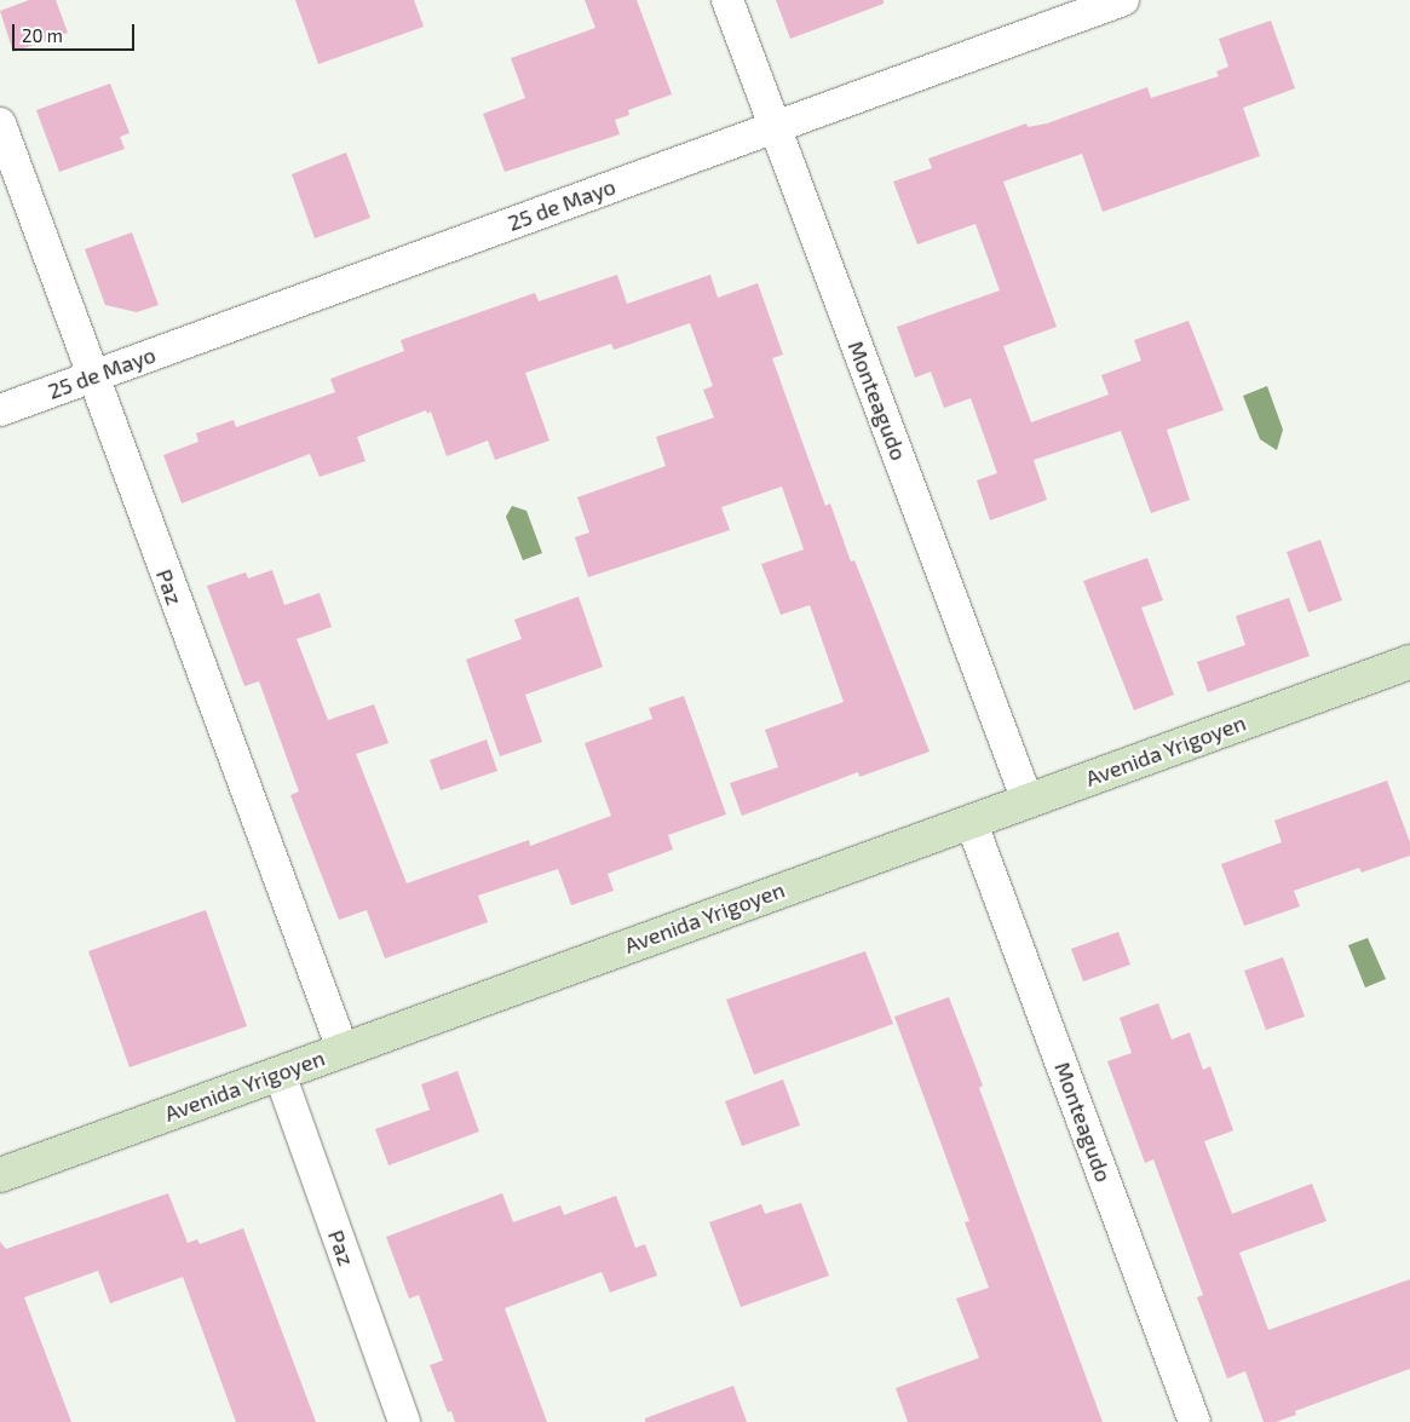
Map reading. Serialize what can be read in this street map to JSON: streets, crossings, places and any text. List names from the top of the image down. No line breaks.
{"streets":{"main road":["Avenida Yrigoyen"],"street":["25 de Mayo","Monteagudo","Paz"]},"crossings":[["25 de Mayo","Monteagudo"],["25 de Mayo","Paz"],["Monteagudo","Avenida Yrigoyen"],["Paz","Avenida Yrigoyen"]],"scale_bar":"20 m"}
